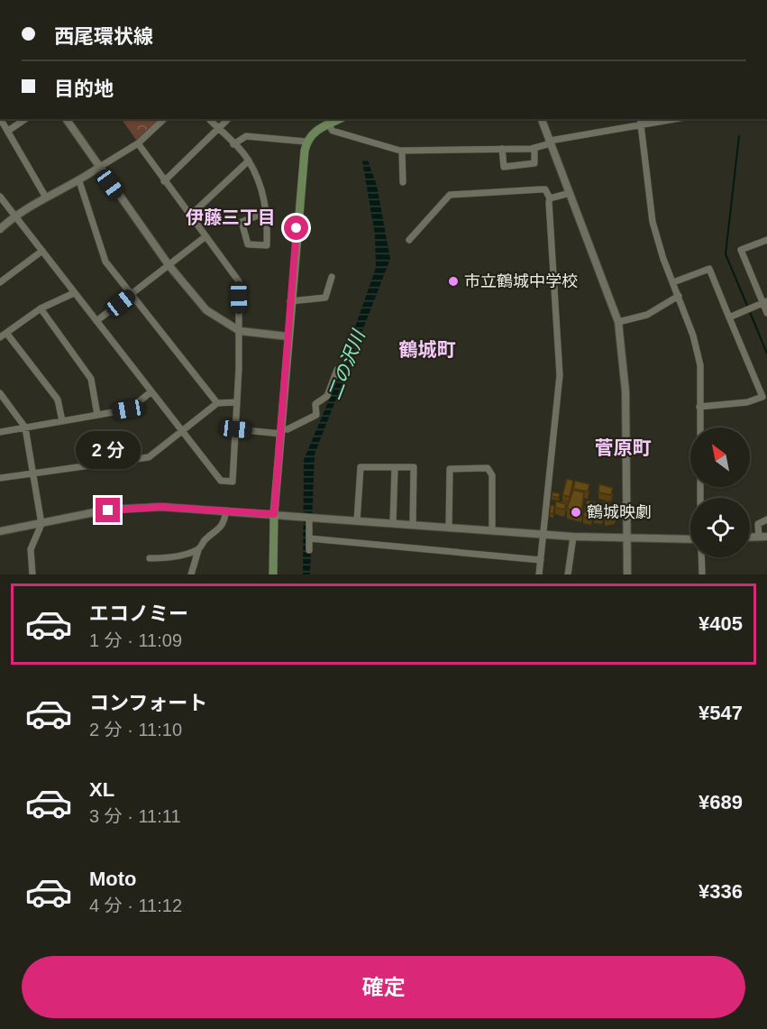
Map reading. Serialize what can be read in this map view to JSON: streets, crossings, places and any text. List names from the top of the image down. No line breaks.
{"districts":["伊藤三丁目","鶴城町","菅原町"],"water":["二の沢川"],"places":["市立鶴城中学校","鶴城映劇"],"north":"top left","page":{"banner":["西尾環状線","目的地"],"bubble":"2 分","list":[{"name":"エコノミー","note":"1 分 · 11:09","value":"¥405"},{"name":"コンフォート","note":"2 分 · 11:10","value":"¥547"},{"name":"XL","note":"3 分 · 11:11","value":"¥689"},{"name":"Moto","note":"4 分 · 11:12","value":"¥336"}],"buttons":"確定"}}
